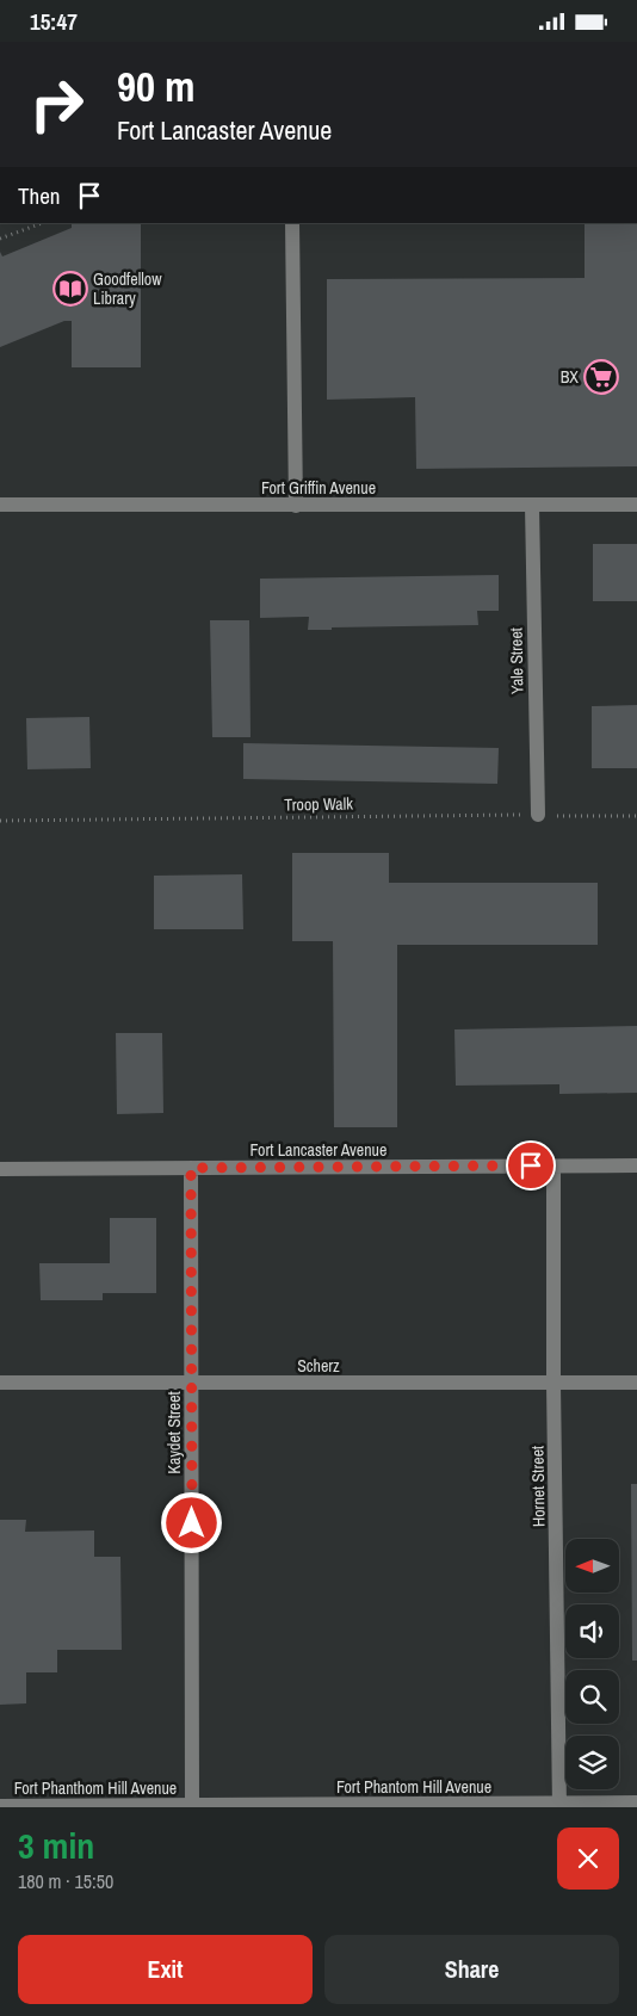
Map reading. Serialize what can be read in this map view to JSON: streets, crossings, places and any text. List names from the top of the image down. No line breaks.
{"streets":{"street":["Fort Griffin Avenue","Yale Street","Fort Lancaster Avenue","Scherz","Kaydet Street","Hornet Street","Fort Phantom Hill Avenue","Fort Phanthom Hill Avenue"],"path":["Troop Walk"]},"crossings":[["Fort Griffin Avenue","Yale Street"],["Yale Street","Troop Walk"],["Fort Lancaster Avenue","Kaydet Street"],["Fort Lancaster Avenue","Hornet Street"],["Scherz","Kaydet Street"],["Scherz","Hornet Street"],["Kaydet Street","Fort Phantom Hill Avenue"],["Kaydet Street","Fort Phanthom Hill Avenue"],["Hornet Street","Fort Phantom Hill Avenue"],["Fort Phantom Hill Avenue","Fort Phanthom Hill Avenue"]],"places":{"library":["Goodfellow Library"],"supermarket":["BX"]},"north":"left","page":{"status":"15:47","turn":["90 m","Fort Lancaster Avenue"],"then":"Then","heading":["3 min","180 m · 15:50"],"buttons":["Exit","Share"]}}
